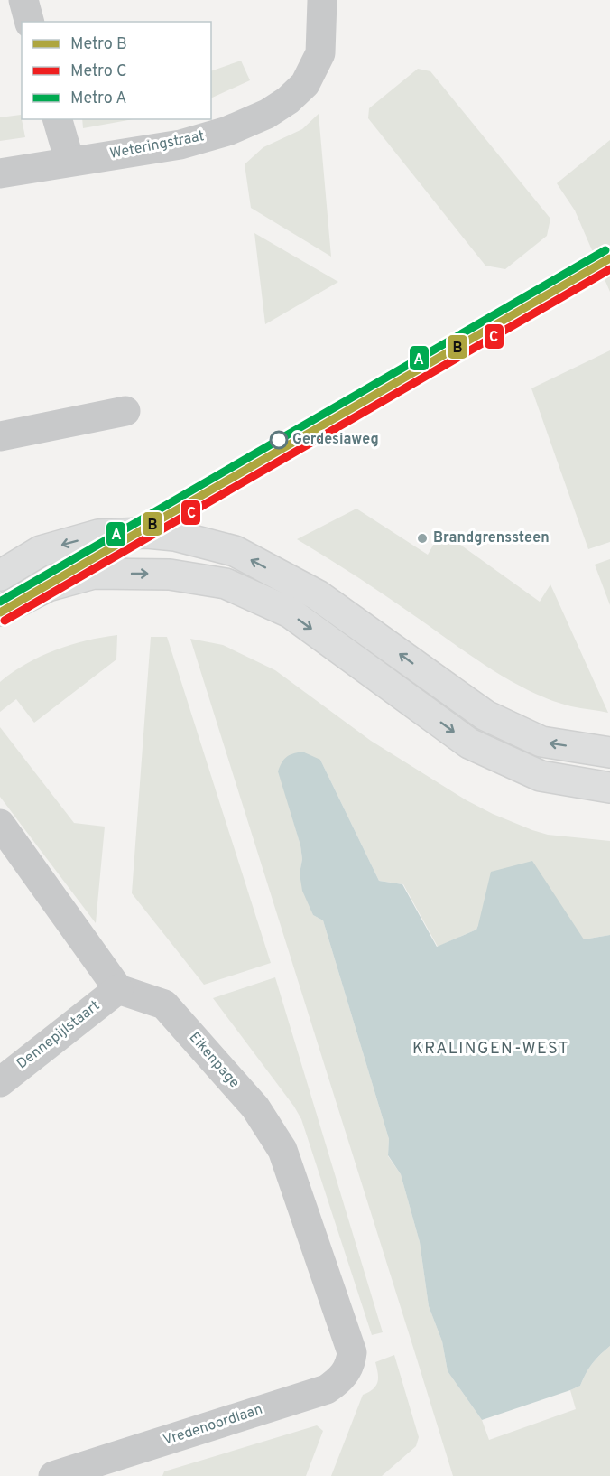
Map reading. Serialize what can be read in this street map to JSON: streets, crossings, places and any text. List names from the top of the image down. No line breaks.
{"streets":{"street":["Weteringstraat","Dennepijlstaart","Eikenpage","Vredenoordlaan"]},"crossings":[["Dennepijlstaart","Eikenpage"],["Eikenpage","Vredenoordlaan"]],"districts":["KRALINGEN-WEST"],"places":["Gerdesiaweg","Brandgrenssteen"],"lines":["metro line A","metro line B","metro line C"],"legend":["Metro B","Metro C","Metro A"]}
